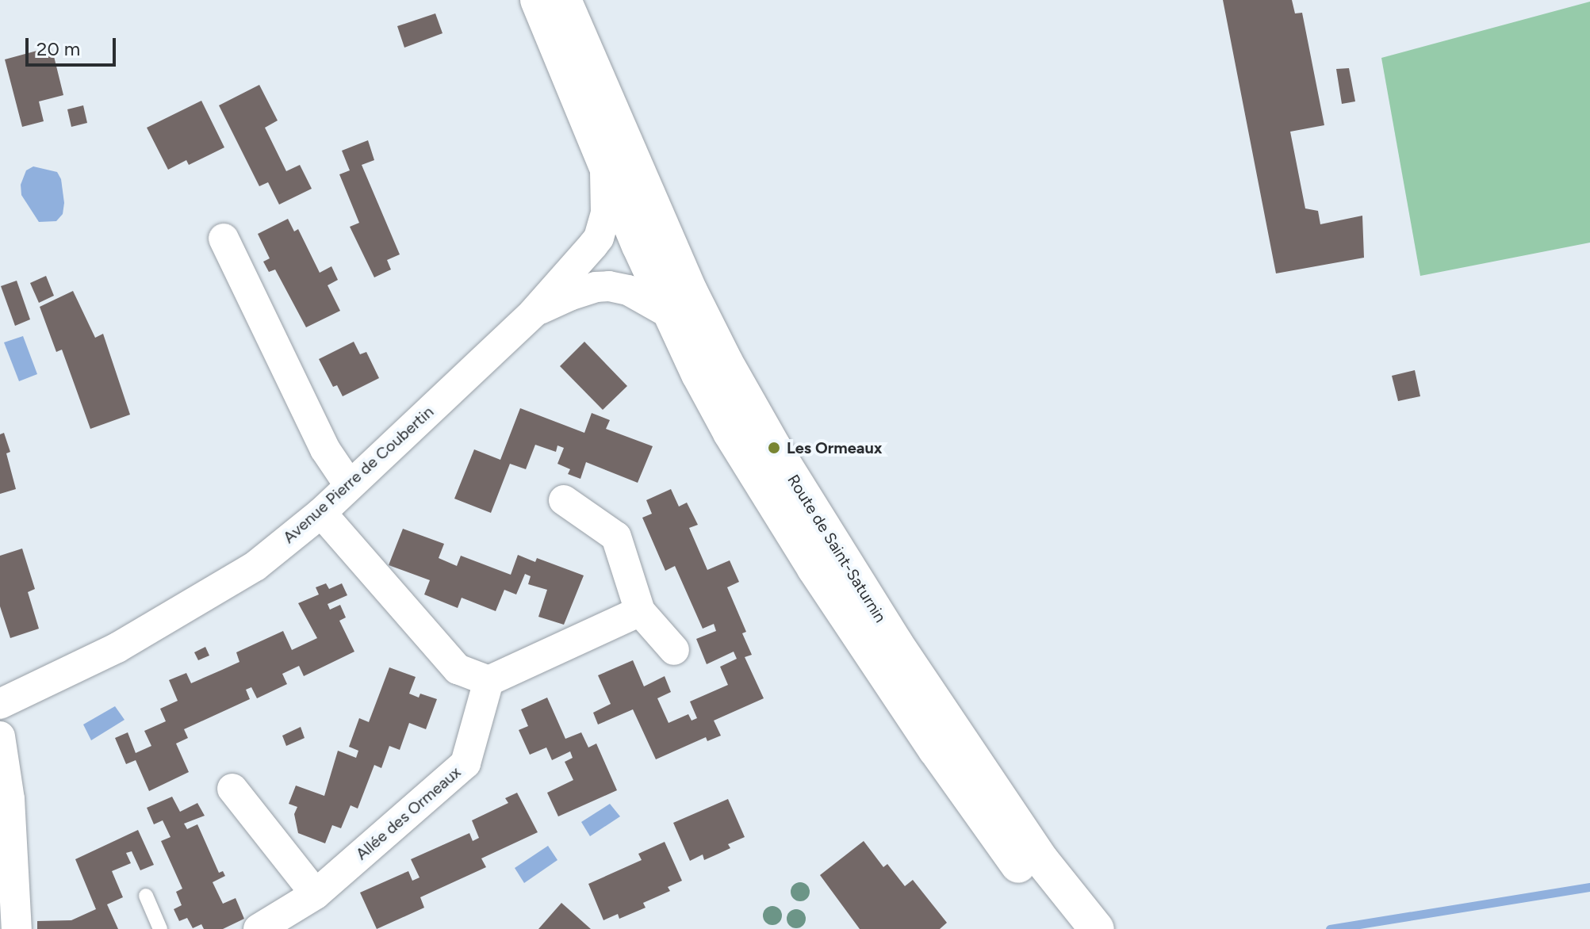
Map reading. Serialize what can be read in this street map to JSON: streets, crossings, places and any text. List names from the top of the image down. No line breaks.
{"streets":{"main road":["Route de Saint-Saturnin"],"street":["Avenue Pierre de Coubertin","Allée des Ormeaux"]},"crossings":[["Avenue Pierre de Coubertin","Route de Saint-Saturnin"]],"places":["Les Ormeaux"],"scale_bar":"20 m"}
